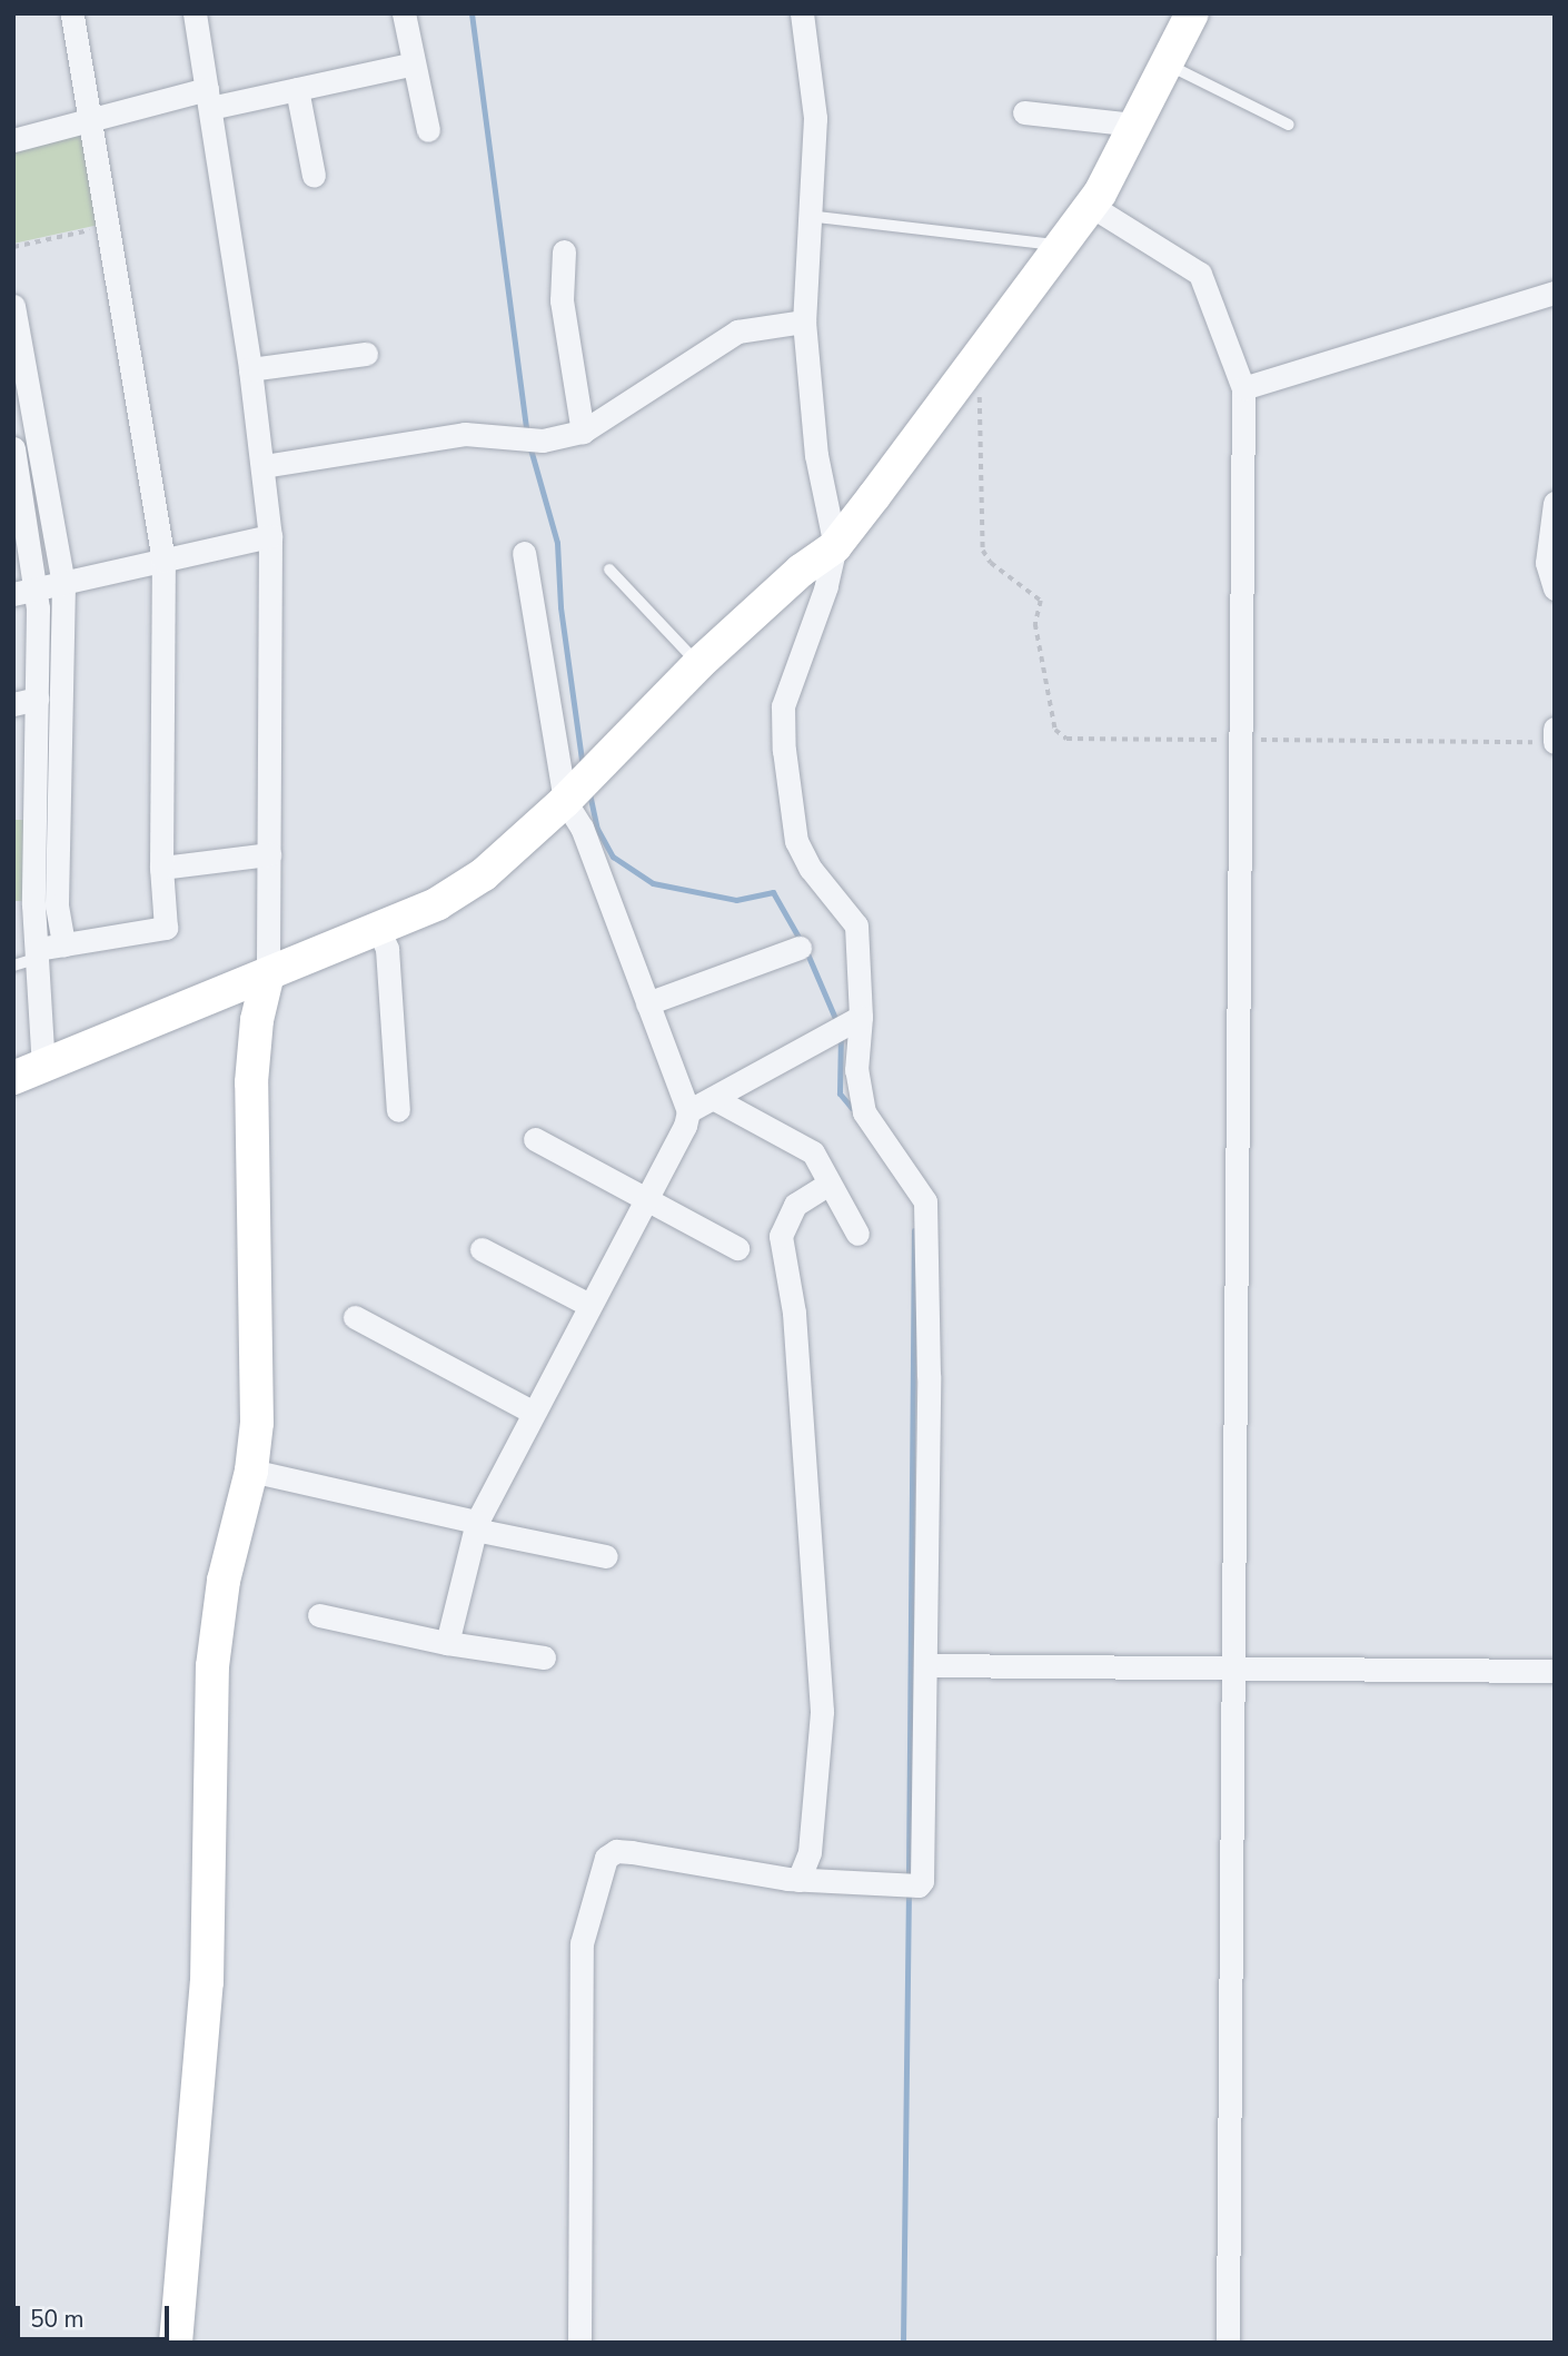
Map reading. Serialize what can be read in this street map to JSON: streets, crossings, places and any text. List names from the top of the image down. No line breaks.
{"scale_bar":"50 m"}
